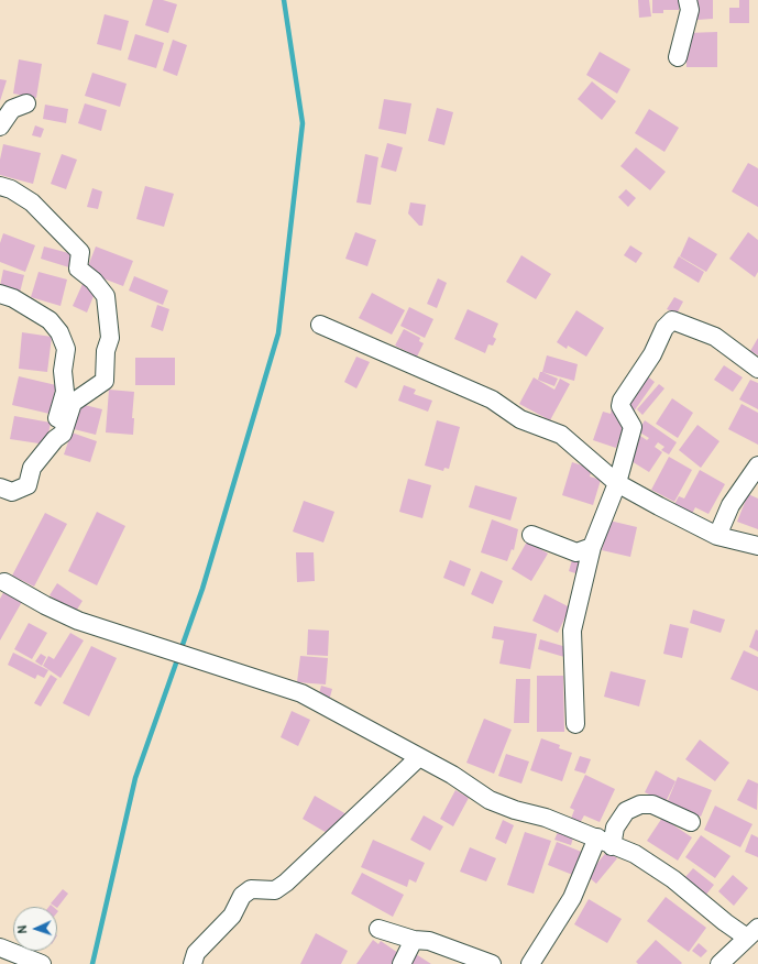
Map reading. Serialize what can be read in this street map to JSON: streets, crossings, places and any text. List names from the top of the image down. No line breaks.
{"north":"left"}
